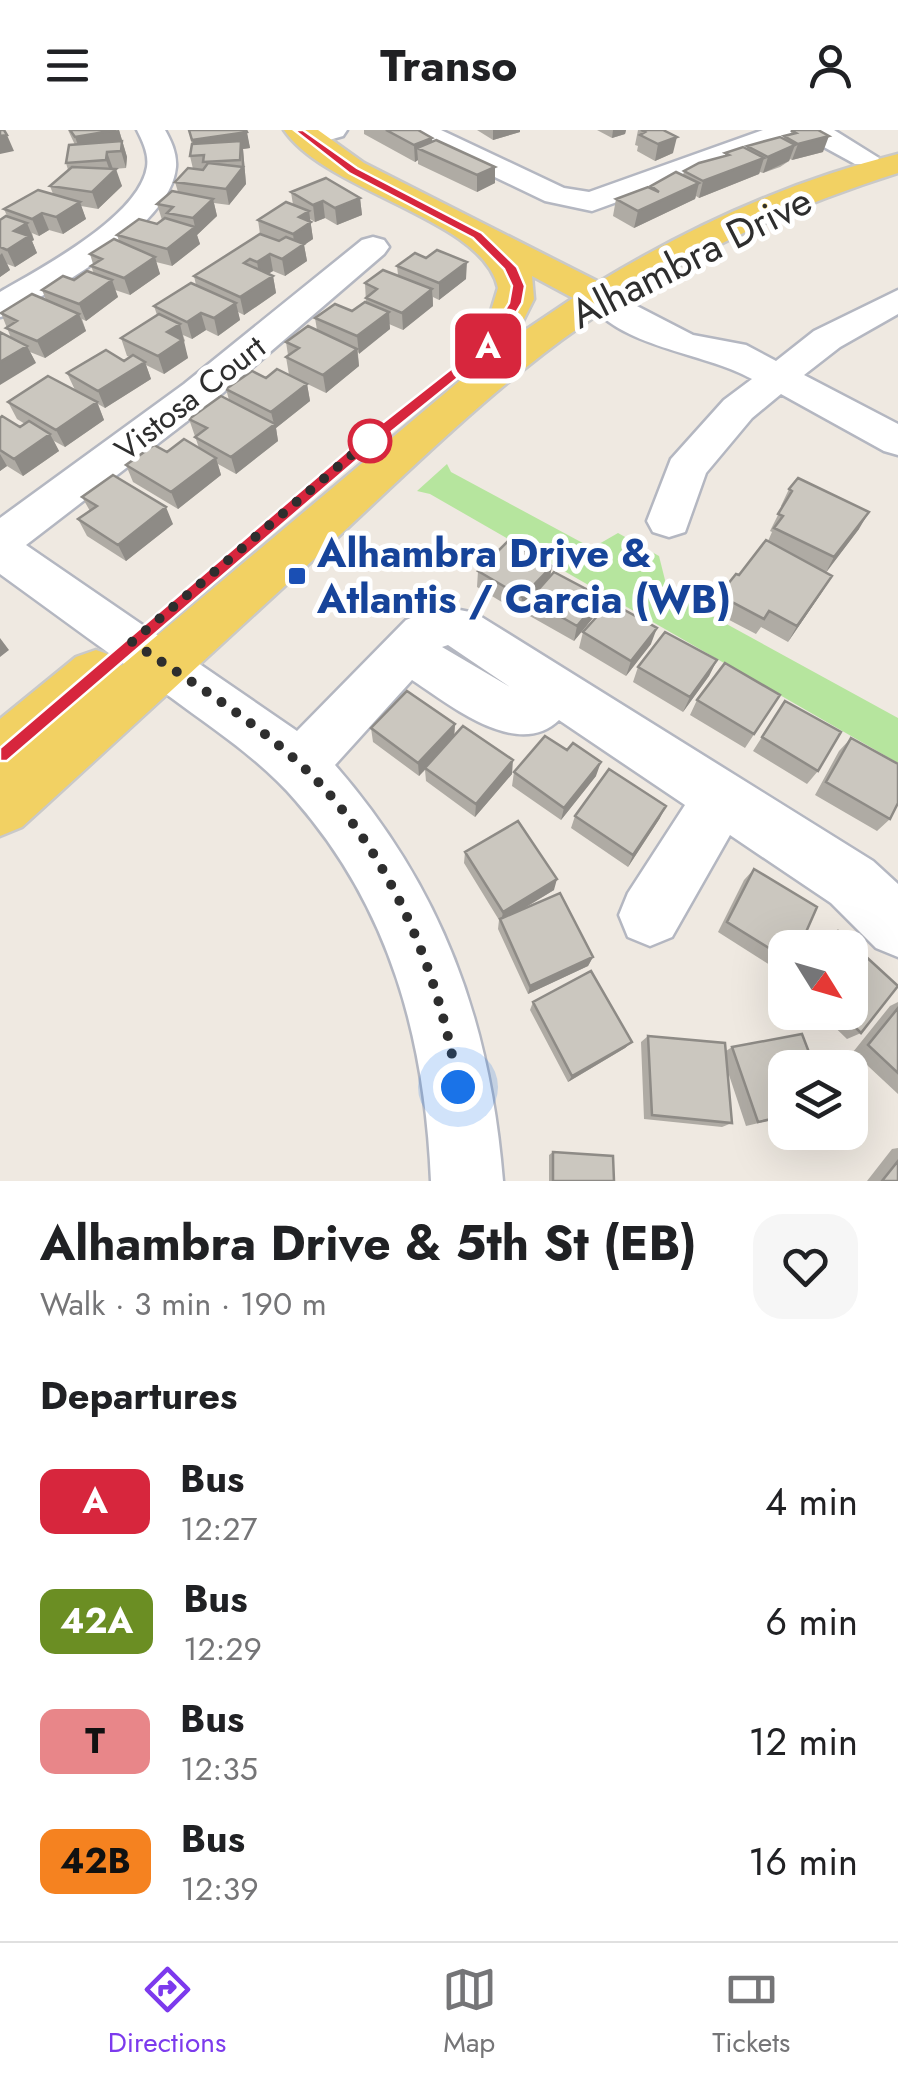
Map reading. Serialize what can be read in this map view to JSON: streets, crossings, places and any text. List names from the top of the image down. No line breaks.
{"streets":{"main road":["Alhambra Drive"],"street":["Vistosa Court"]},"places":{"transit":["Alhambra Drive & Atlantis / Carcia (WB)"]},"lines":["bus line A"],"north":"bottom right","page":{"header":"Transo","on_map":"A","heading":[["Alhambra Drive & 5th St (EB)","Walk · 3 min · 190 m"],"Departures"],"list":[{"mark":"A","name":"Bus","note":"12:27","value":"4 min"},{"mark":"42A","name":"Bus","note":"12:29","value":"6 min"},{"mark":"T","name":"Bus","note":"12:35","value":"12 min"},{"mark":"42B","name":"Bus","note":"12:39","value":"16 min"}],"tabs":["Directions","Map","Tickets"]}}
